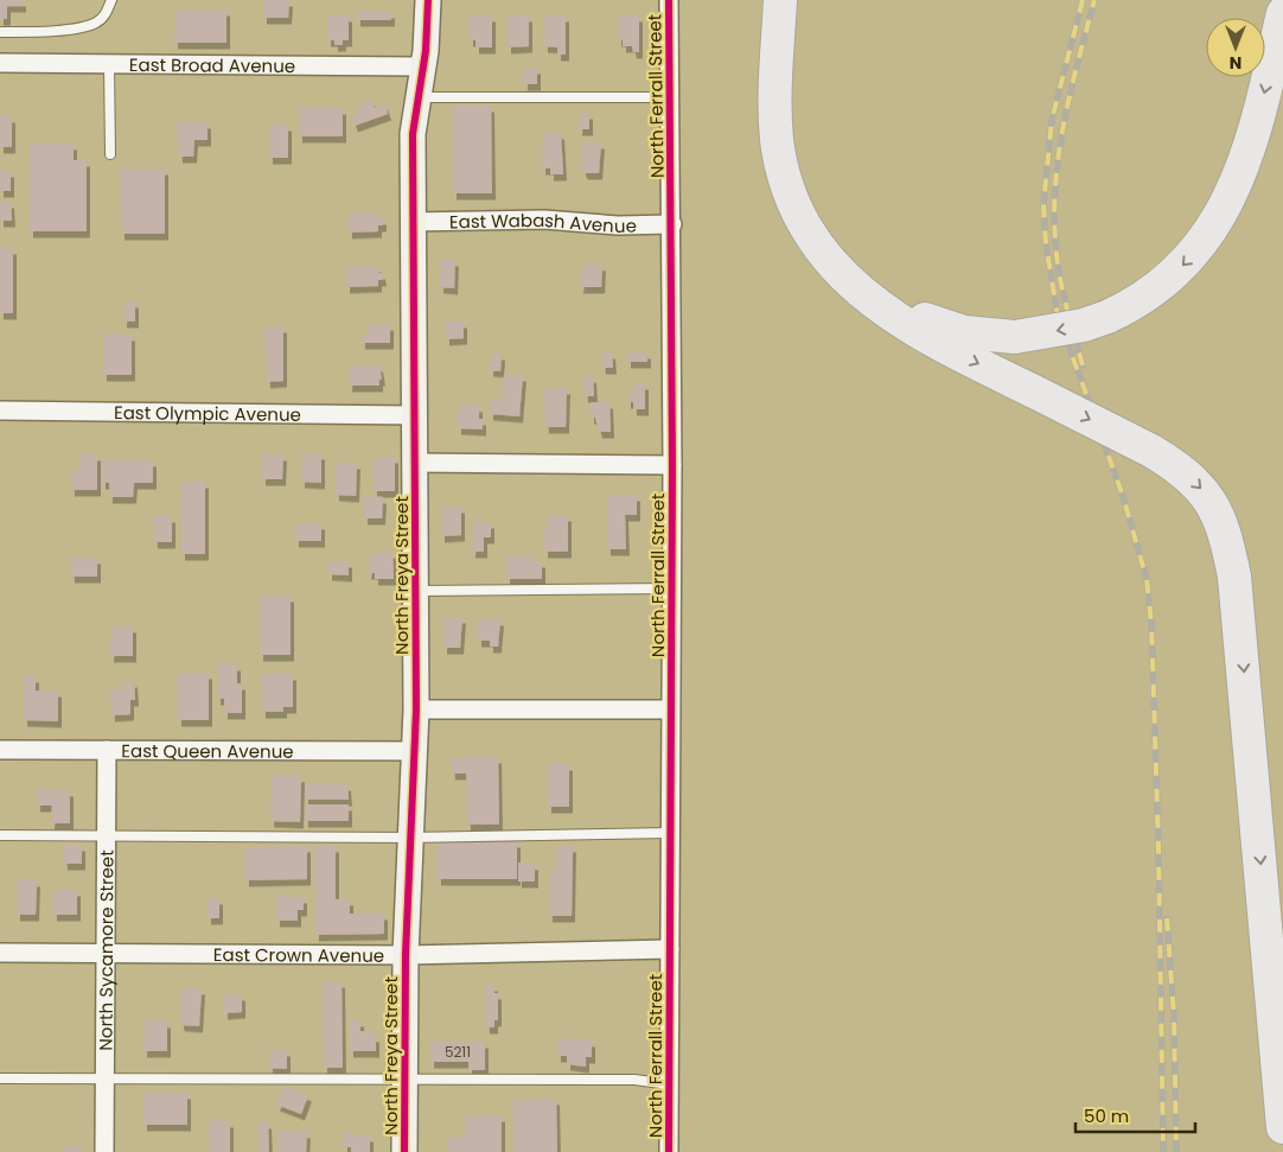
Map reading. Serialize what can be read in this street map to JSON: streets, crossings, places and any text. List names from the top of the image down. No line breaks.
{"streets":{"street":["East Broad Avenue","North Ferrall Street","East Wabash Avenue","East Olympic Avenue","North Freya Street","East Queen Avenue","North Sycamore Street","East Crown Avenue"]},"crossings":[["East Broad Avenue","North Freya Street"],["North Ferrall Street","East Wabash Avenue"],["North Ferrall Street","East Crown Avenue"],["East Wabash Avenue","North Freya Street"],["East Olympic Avenue","North Freya Street"],["North Freya Street","East Queen Avenue"],["North Freya Street","East Crown Avenue"],["East Queen Avenue","North Sycamore Street"],["North Sycamore Street","East Crown Avenue"]],"house_numbers":["5211"],"scale_bar":"50 m","north":"bottom"}
